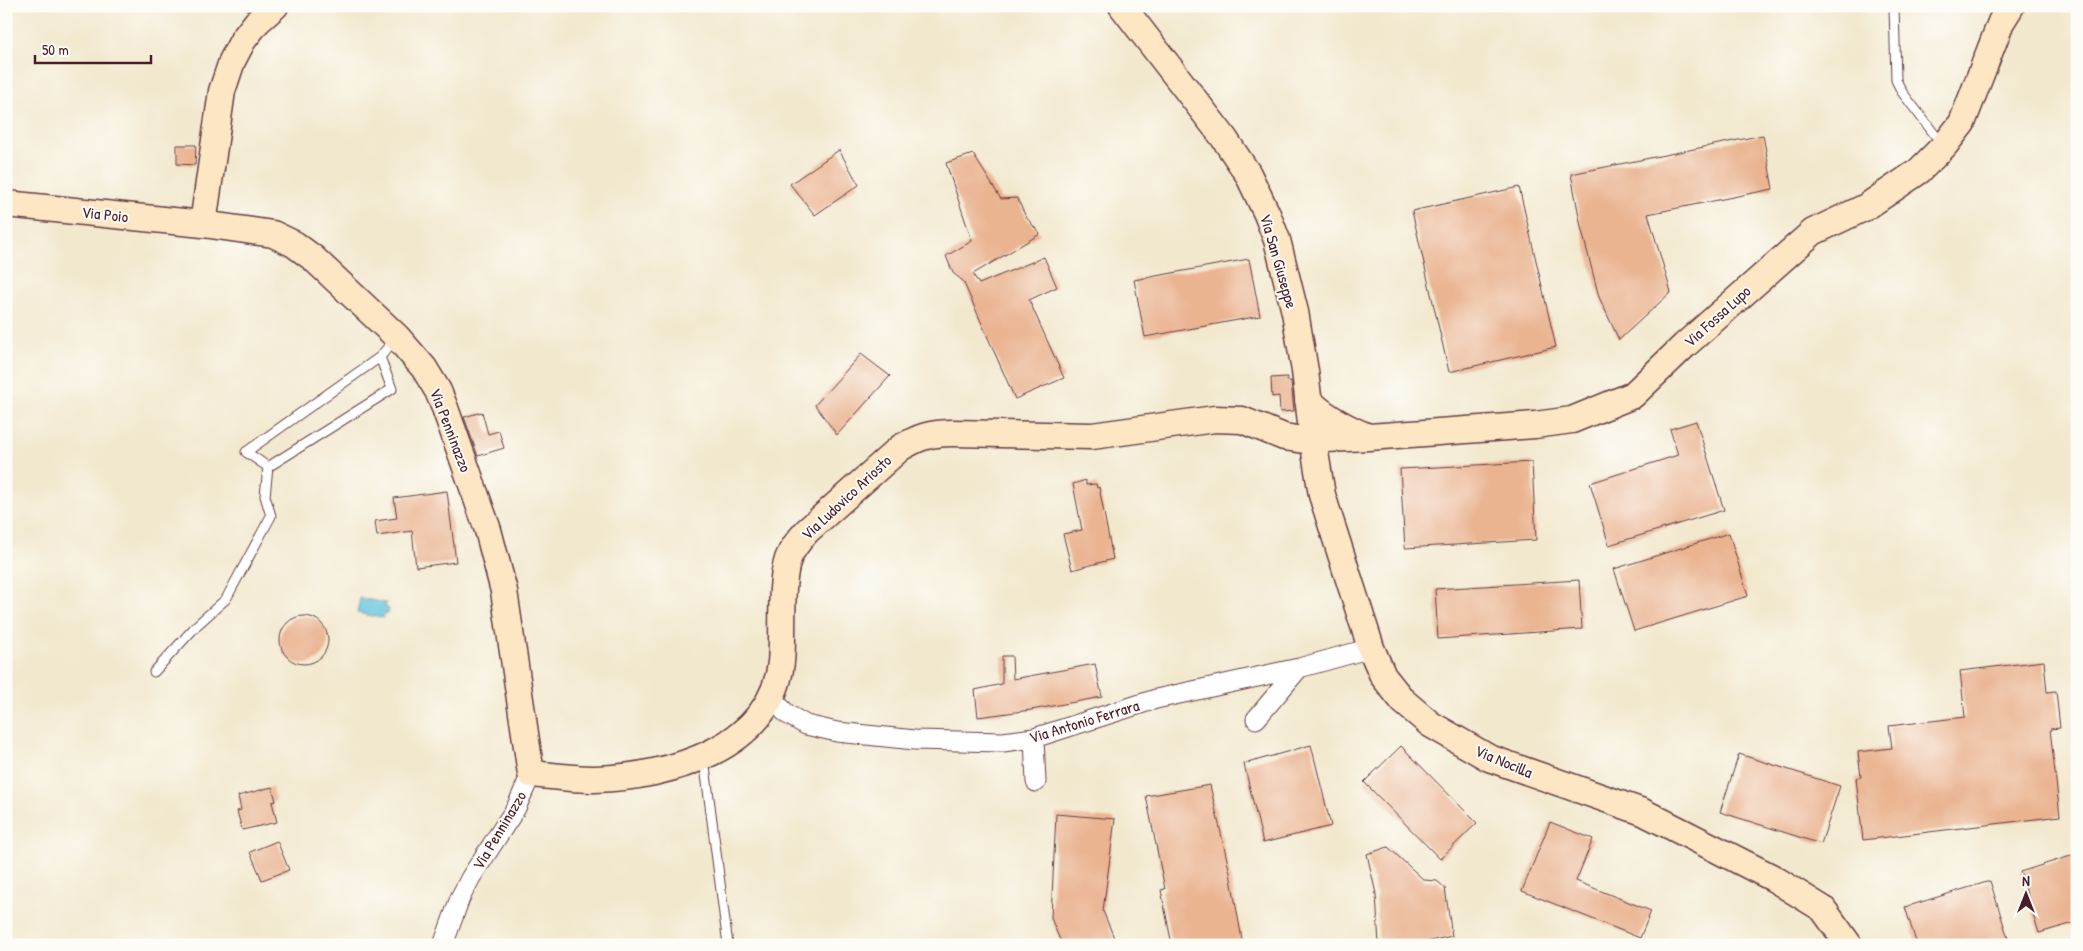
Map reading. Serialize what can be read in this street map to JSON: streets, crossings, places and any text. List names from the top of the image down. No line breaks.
{"streets":{"street":["Via Poio","Via San Giuseppe","Via Fossa Lupo","Via Penninazzo","Via Ludovico Ariosto","Via Antonio Ferrara","Via Nocilla"]},"crossings":[["Via Poio","Via Penninazzo"],["Via San Giuseppe","Via Fossa Lupo"],["Via San Giuseppe","Via Ludovico Ariosto"],["Via San Giuseppe","Via Nocilla"],["Via Fossa Lupo","Via Ludovico Ariosto"],["Via Fossa Lupo","Via Nocilla"],["Via Penninazzo","Via Ludovico Ariosto"],["Via Ludovico Ariosto","Via Antonio Ferrara"],["Via Ludovico Ariosto","Via Nocilla"],["Via Antonio Ferrara","Via Nocilla"]],"scale_bar":"50 m","north":"top"}
